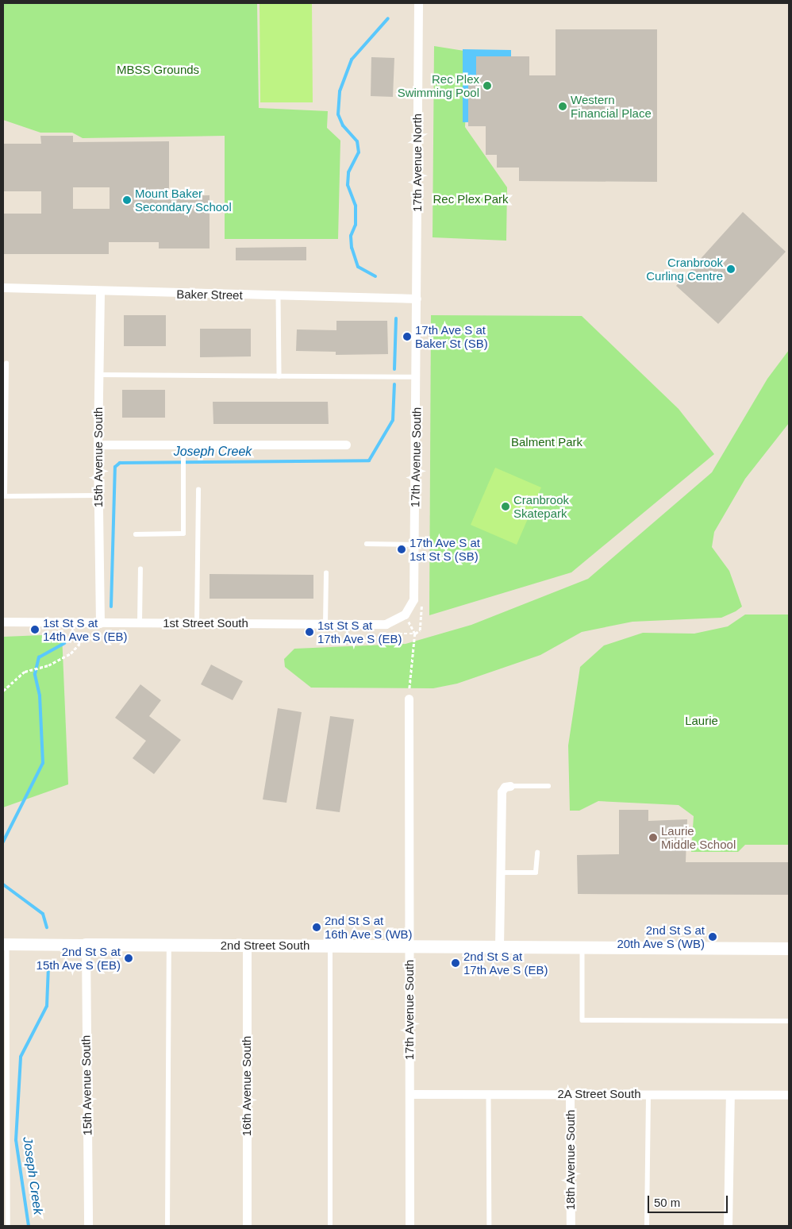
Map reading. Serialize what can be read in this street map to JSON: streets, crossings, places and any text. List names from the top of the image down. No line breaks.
{"streets":{"main road":["2nd Street South"],"street":["17th Avenue North","Baker Street","15th Avenue South","17th Avenue South","1st Street South","16th Avenue South","2A Street South","18th Avenue South"]},"crossings":[["17th Avenue North","Baker Street"],["17th Avenue North","17th Avenue South"],["Baker Street","15th Avenue South"],["Baker Street","17th Avenue South"],["15th Avenue South","1st Street South"],["15th Avenue South","2nd Street South"],["17th Avenue South","1st Street South"],["17th Avenue South","2nd Street South"],["17th Avenue South","2A Street South"],["2nd Street South","16th Avenue South"],["2A Street South","18th Avenue South"]],"water":["Joseph Creek"],"parks":["MBSS Grounds","Rec Plex Park","Balment Park","Laurie"],"places":["Rec Plex Swimming Pool","Western Financial Place","Mount Baker Secondary School","Cranbrook Curling Centre","17th Ave S at Baker St (SB)","Cranbrook Skatepark","17th Ave S at 1st St S (SB)","1st St S at 14th Ave S (EB)","1st St S at 17th Ave S (EB)","Laurie Middle School","2nd St S at 16th Ave S (WB)","2nd St S at 20th Ave S (WB)","2nd St S at 15th Ave S (EB)","2nd St S at 17th Ave S (EB)"],"scale_bar":"50 m"}
